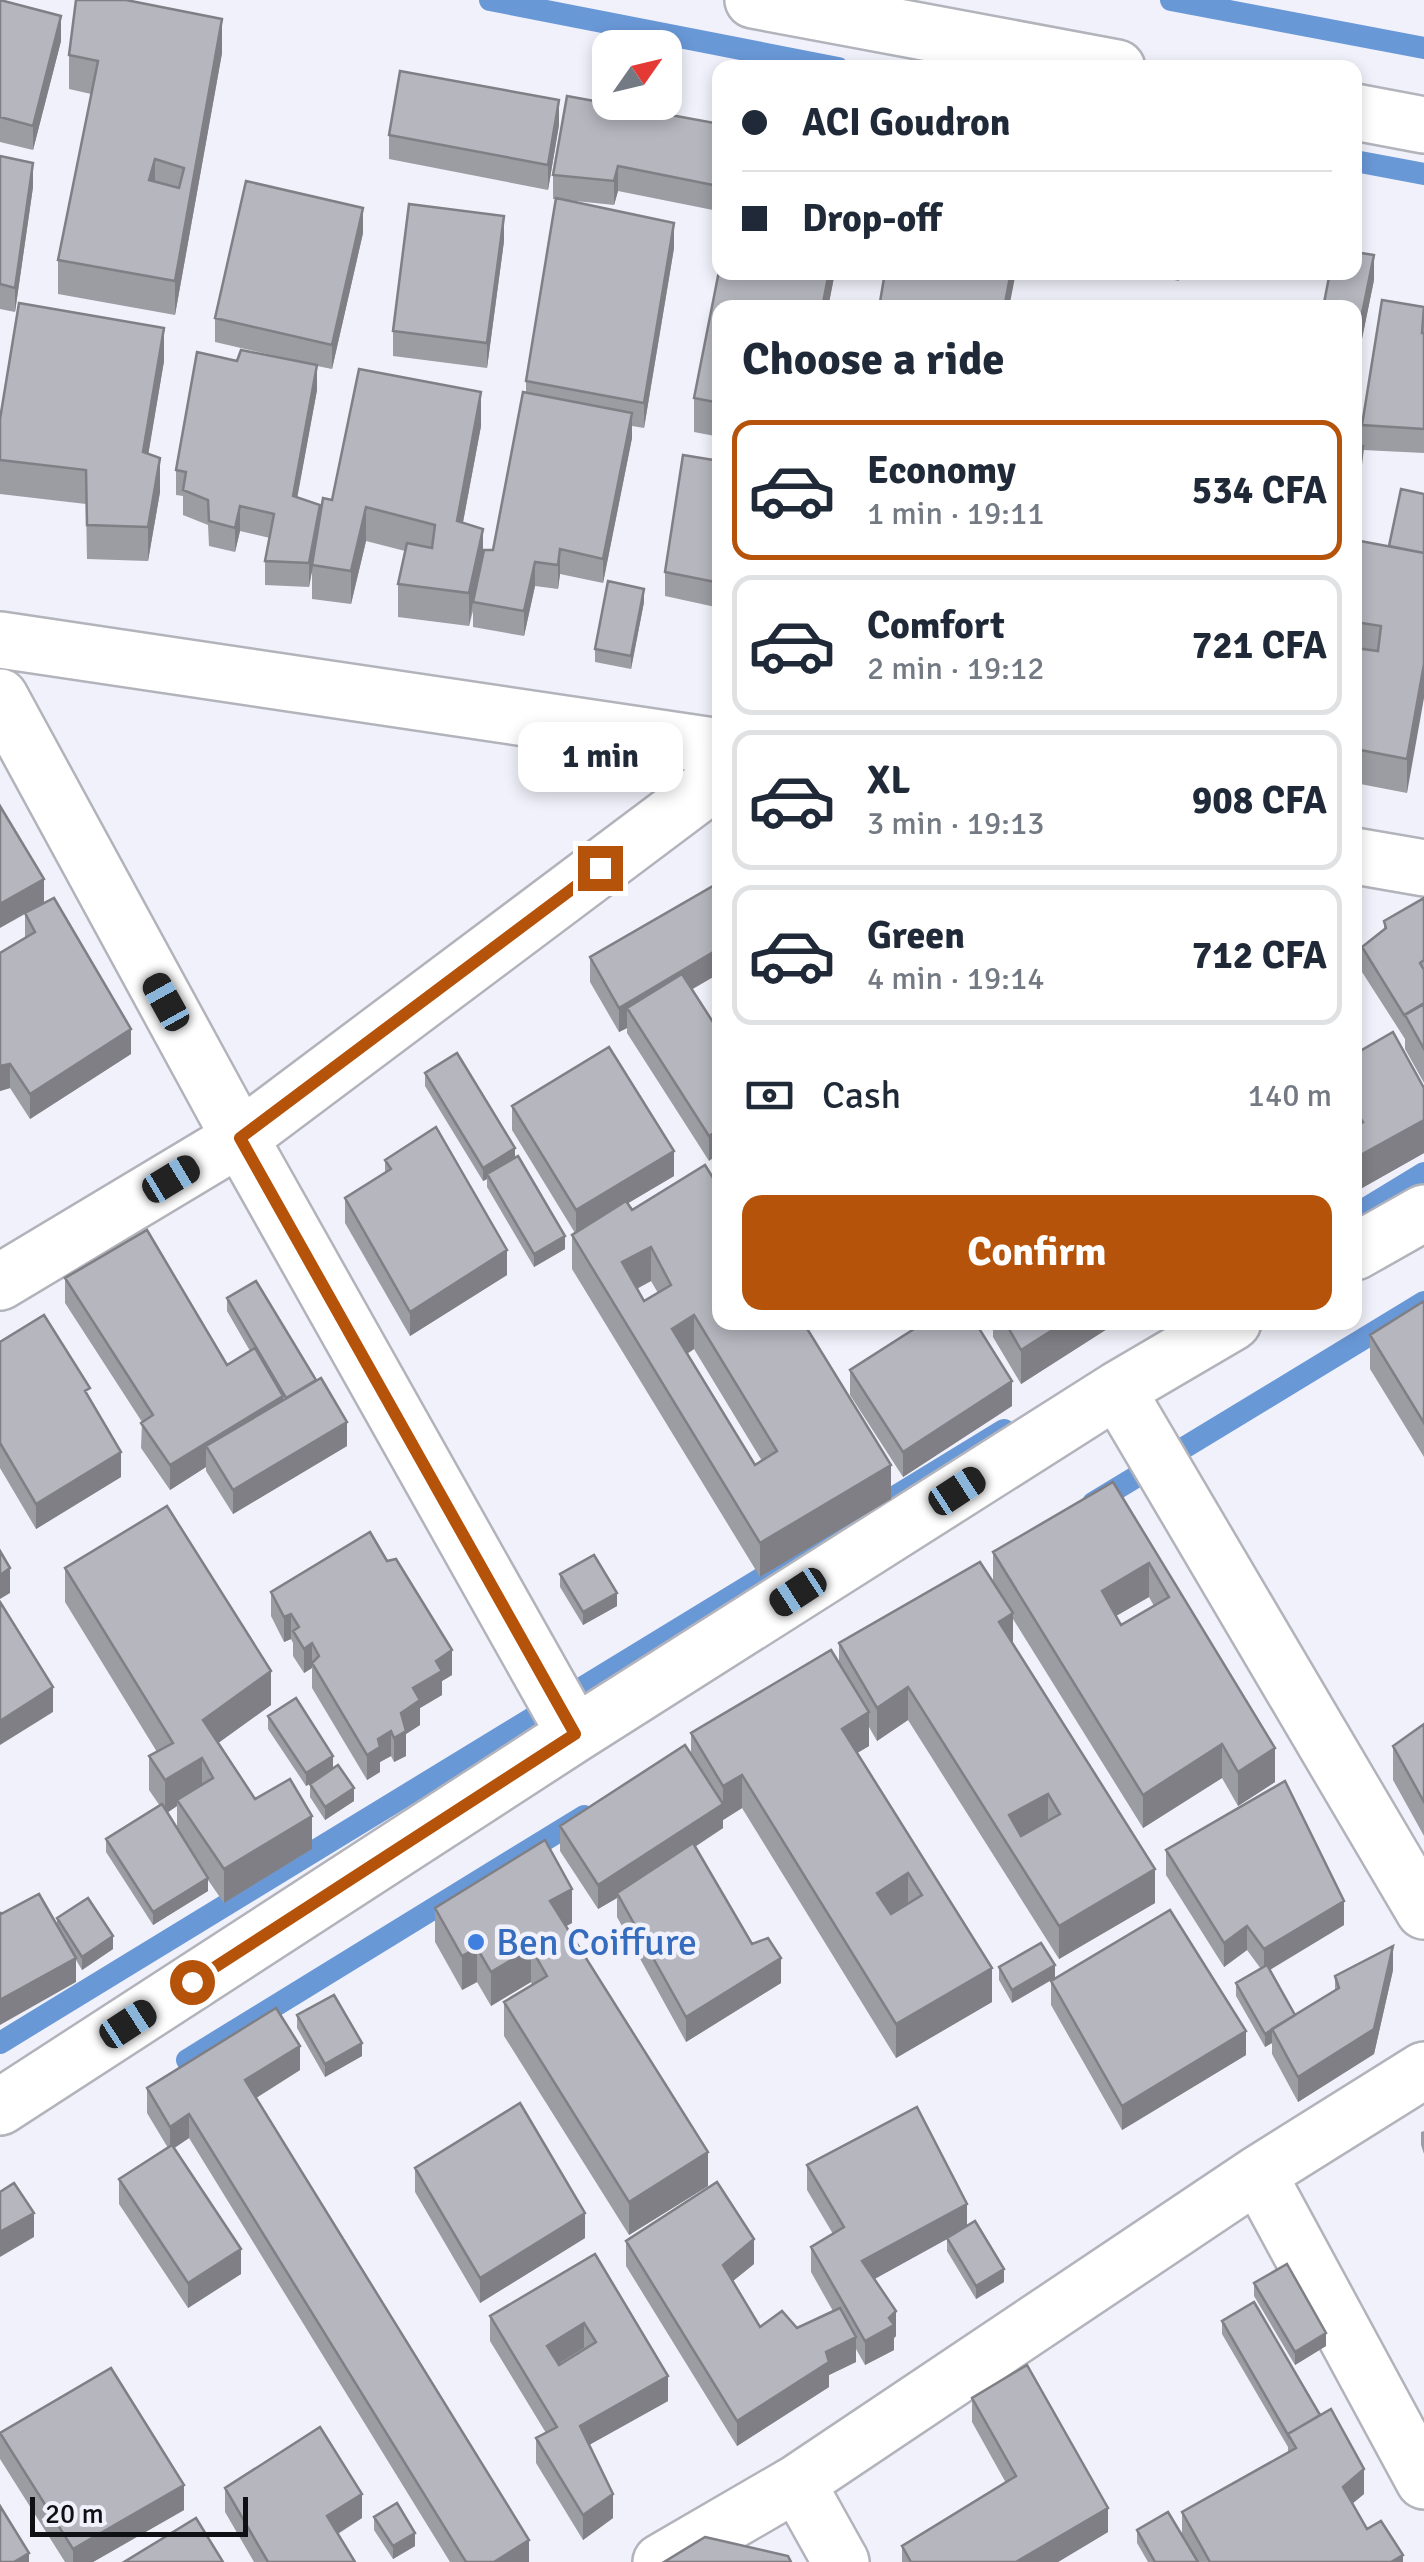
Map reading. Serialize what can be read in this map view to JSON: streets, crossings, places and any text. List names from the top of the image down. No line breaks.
{"places":["Ben Coiffure"],"scale_bar":"20 m","north":"top right","page":{"banner":["ACI Goudron","Drop-off"],"heading":"Choose a ride","list":[{"name":"Economy","note":"1 min · 19:11","value":"534 CFA"},{"name":"Comfort","note":"2 min · 19:12","value":"721 CFA"},{"name":"XL","note":"3 min · 19:13","value":"908 CFA"},{"name":"Green","note":"4 min · 19:14","value":"712 CFA"}],"bubble":"1 min","pay":["Cash","140 m"],"buttons":"Confirm","scale":"20 m"}}
